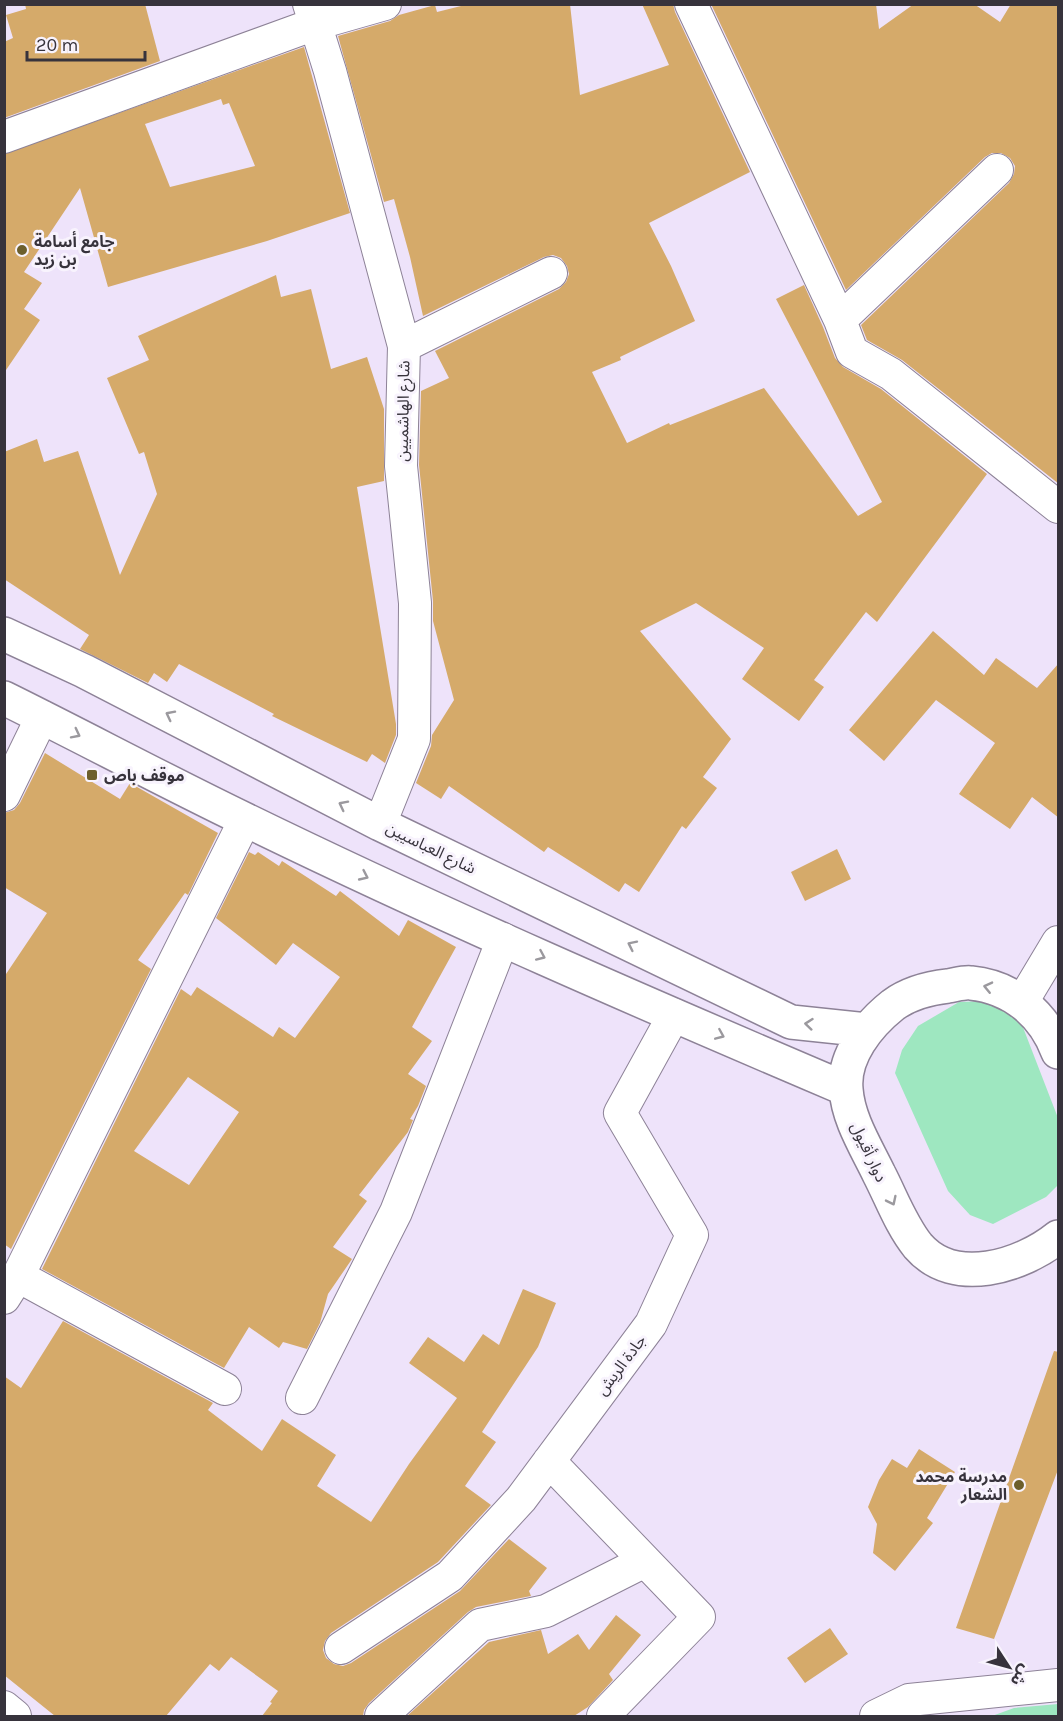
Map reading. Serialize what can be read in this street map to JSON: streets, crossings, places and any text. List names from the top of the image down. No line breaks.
{"streets":{"main road":["شارع العباسيين","دوار أقيول"],"street":["شارع الهاشميين","جادة الريش"]},"crossings":[["شارع الهاشميين","شارع العباسيين"],["شارع العباسيين","دوار أقيول"]],"places":{"other":["جامع أسامة بن زيد","مدرسة محمد الشعار"],"transit":["موقف باص"]},"scale_bar":"20 m","north":"bottom right"}
